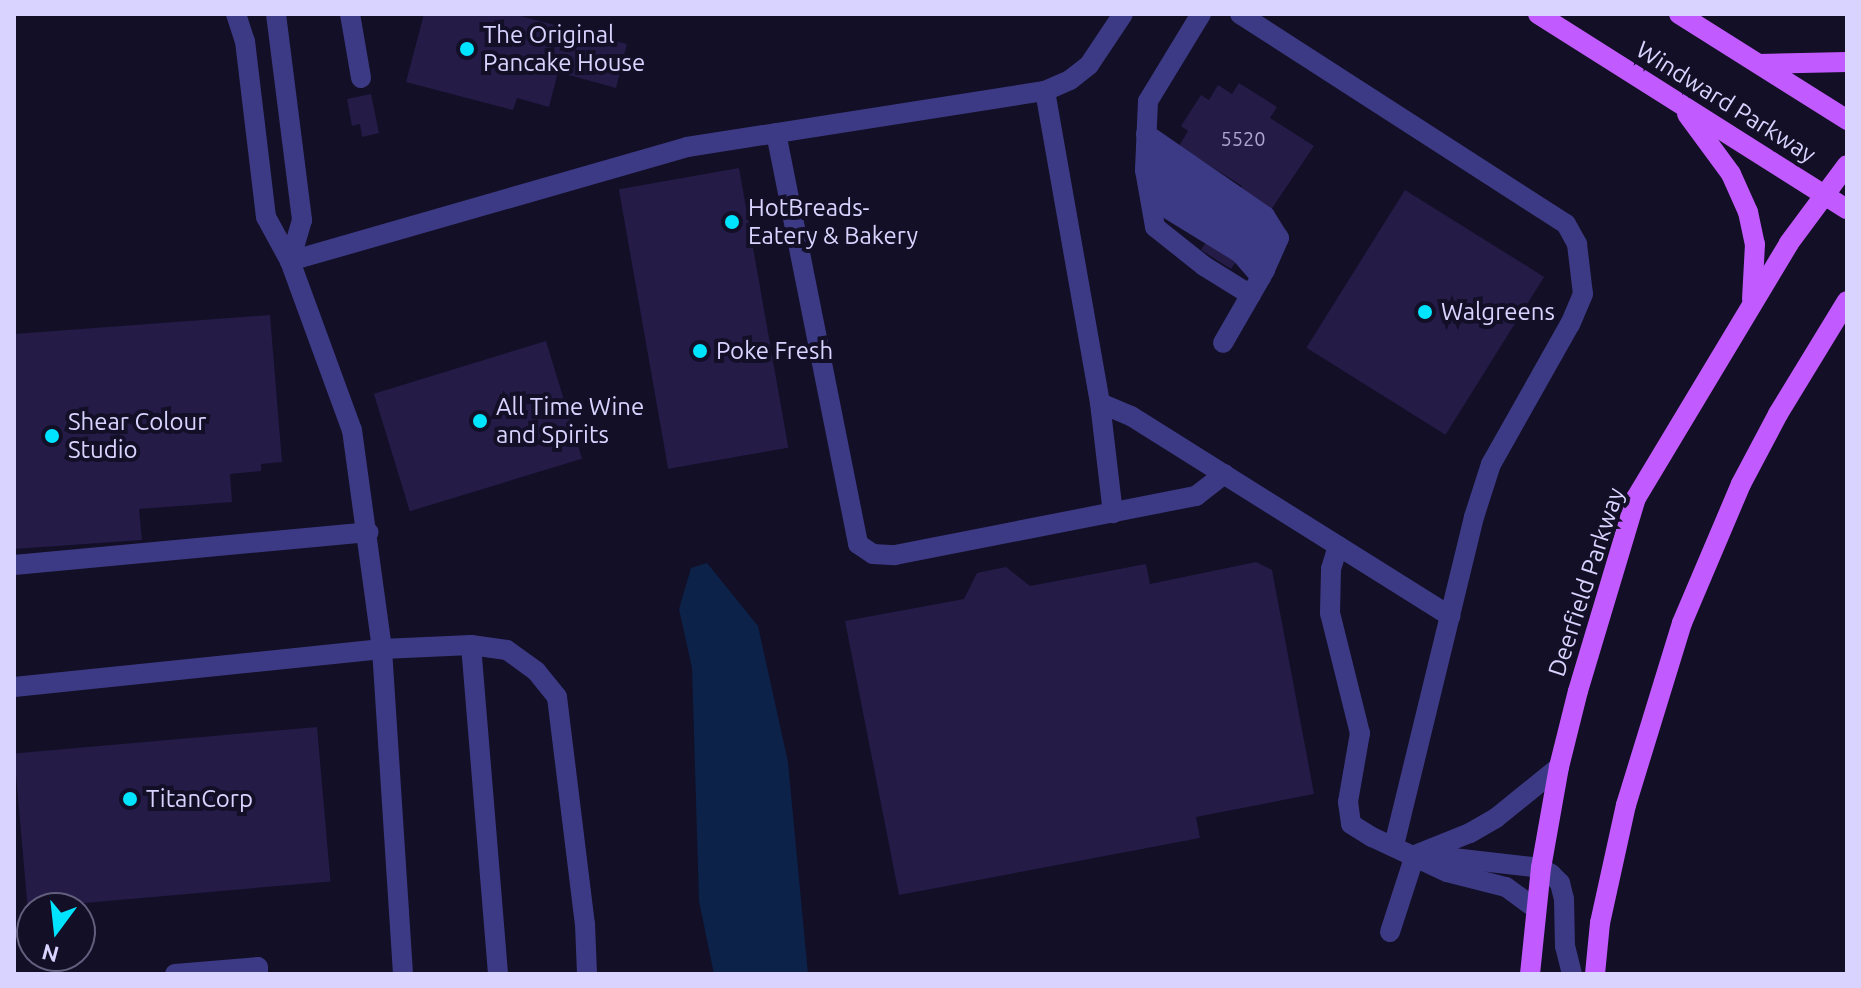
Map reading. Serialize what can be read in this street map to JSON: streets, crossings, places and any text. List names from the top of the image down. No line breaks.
{"streets":{"main road":["Windward Parkway","Deerfield Parkway"]},"crossings":[["Windward Parkway","Deerfield Parkway"]],"places":["The Original Pancake House","HotBreads- Eatery & Bakery","Walgreens","Poke Fresh","All Time Wine and Spirits","Shear Colour Studio","TitanCorp"],"house_numbers":["5520"],"north":"bottom"}
